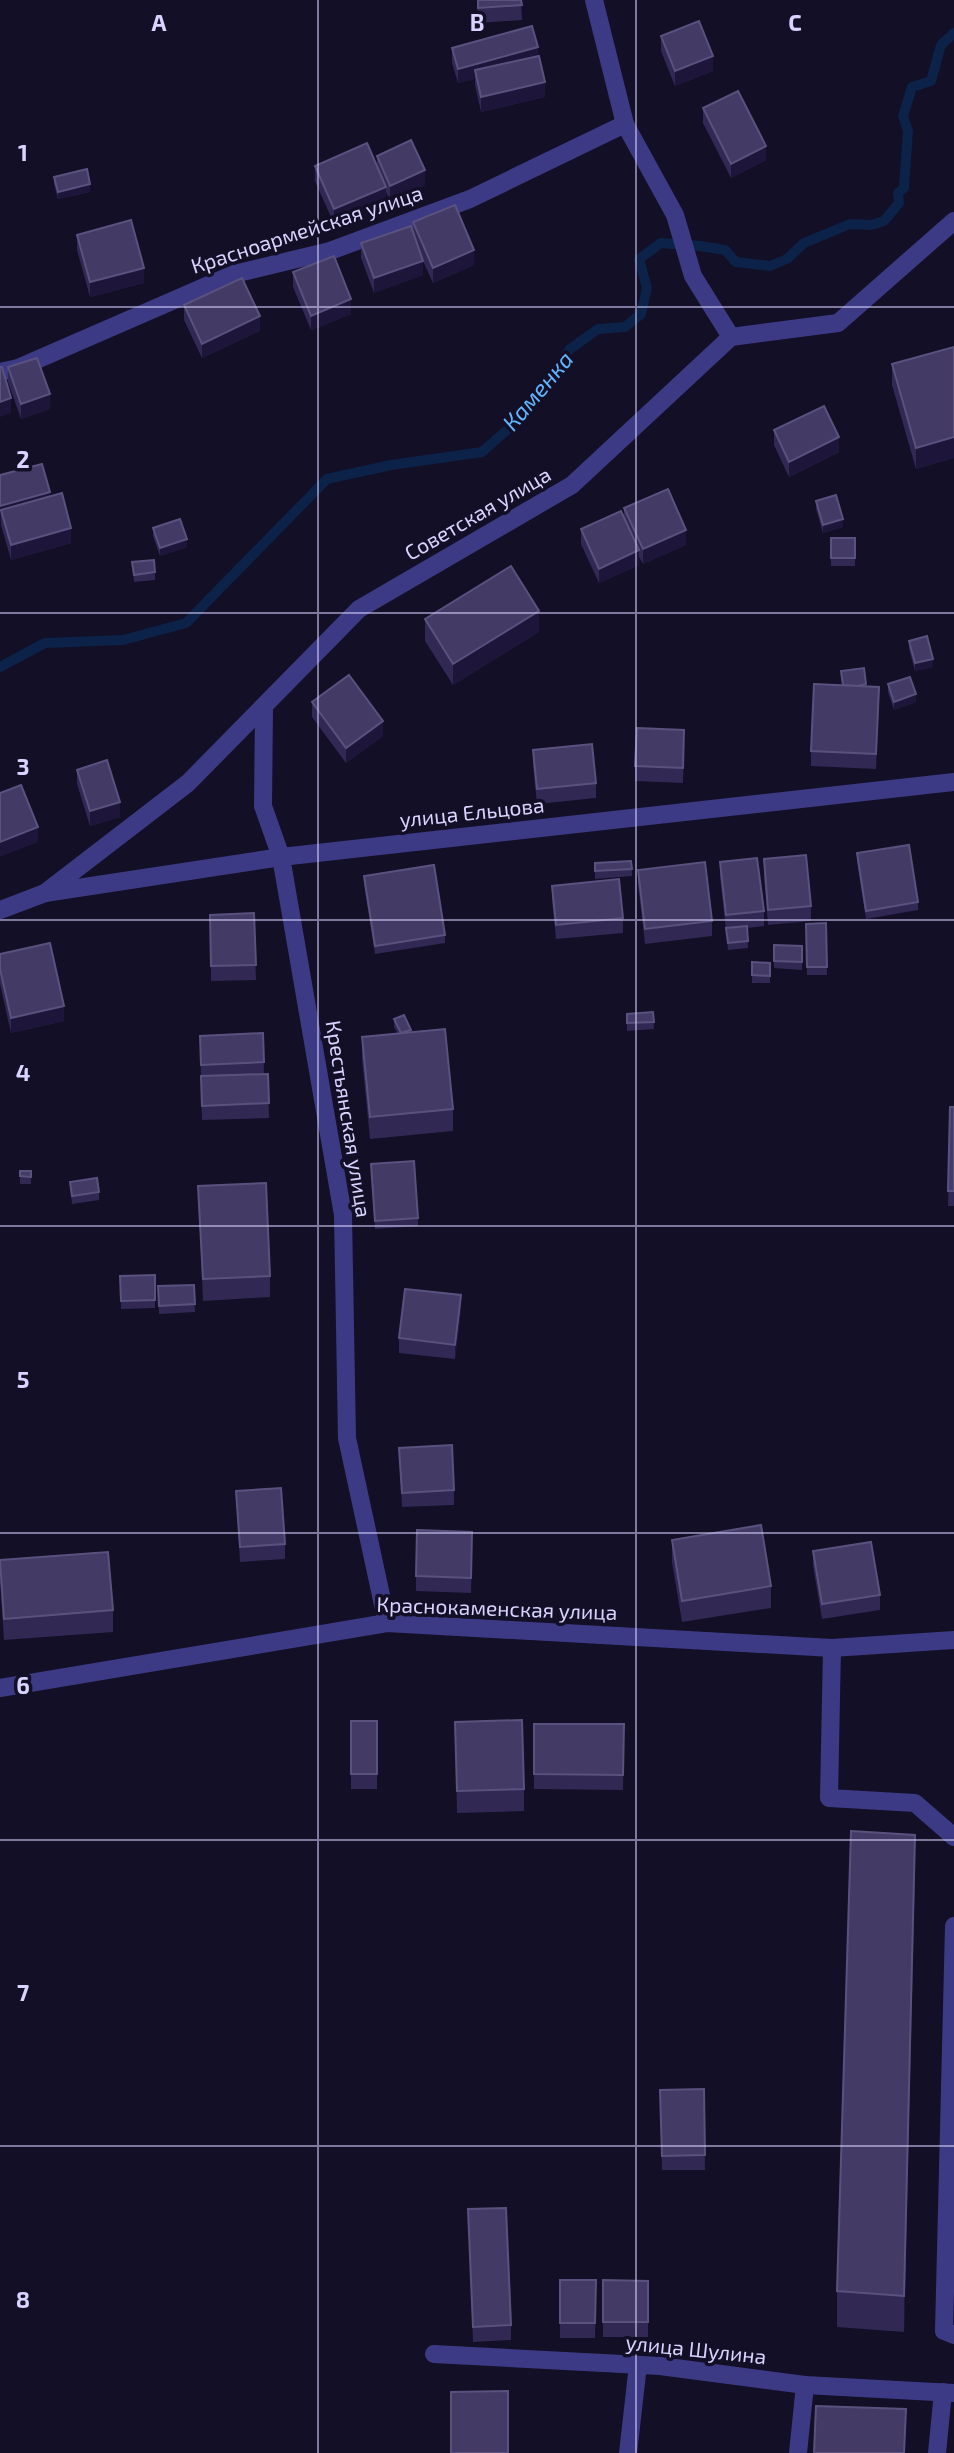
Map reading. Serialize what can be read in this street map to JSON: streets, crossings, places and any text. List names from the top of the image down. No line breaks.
{"streets":{"street":["Красноармейская улица","Советская улица","улица Ельцова","Крестьянская улица","Краснокаменская улица","улица Шулина"]},"crossings":[["Советская улица","улица Ельцова"],["Советская улица","Крестьянская улица"],["улица Ельцова","Крестьянская улица"],["Крестьянская улица","Краснокаменская улица"]],"water":["Каменка"],"grid":{"columns":["A","B","C"],"rows":["1","2","3","4","5","6","7","8"]}}
